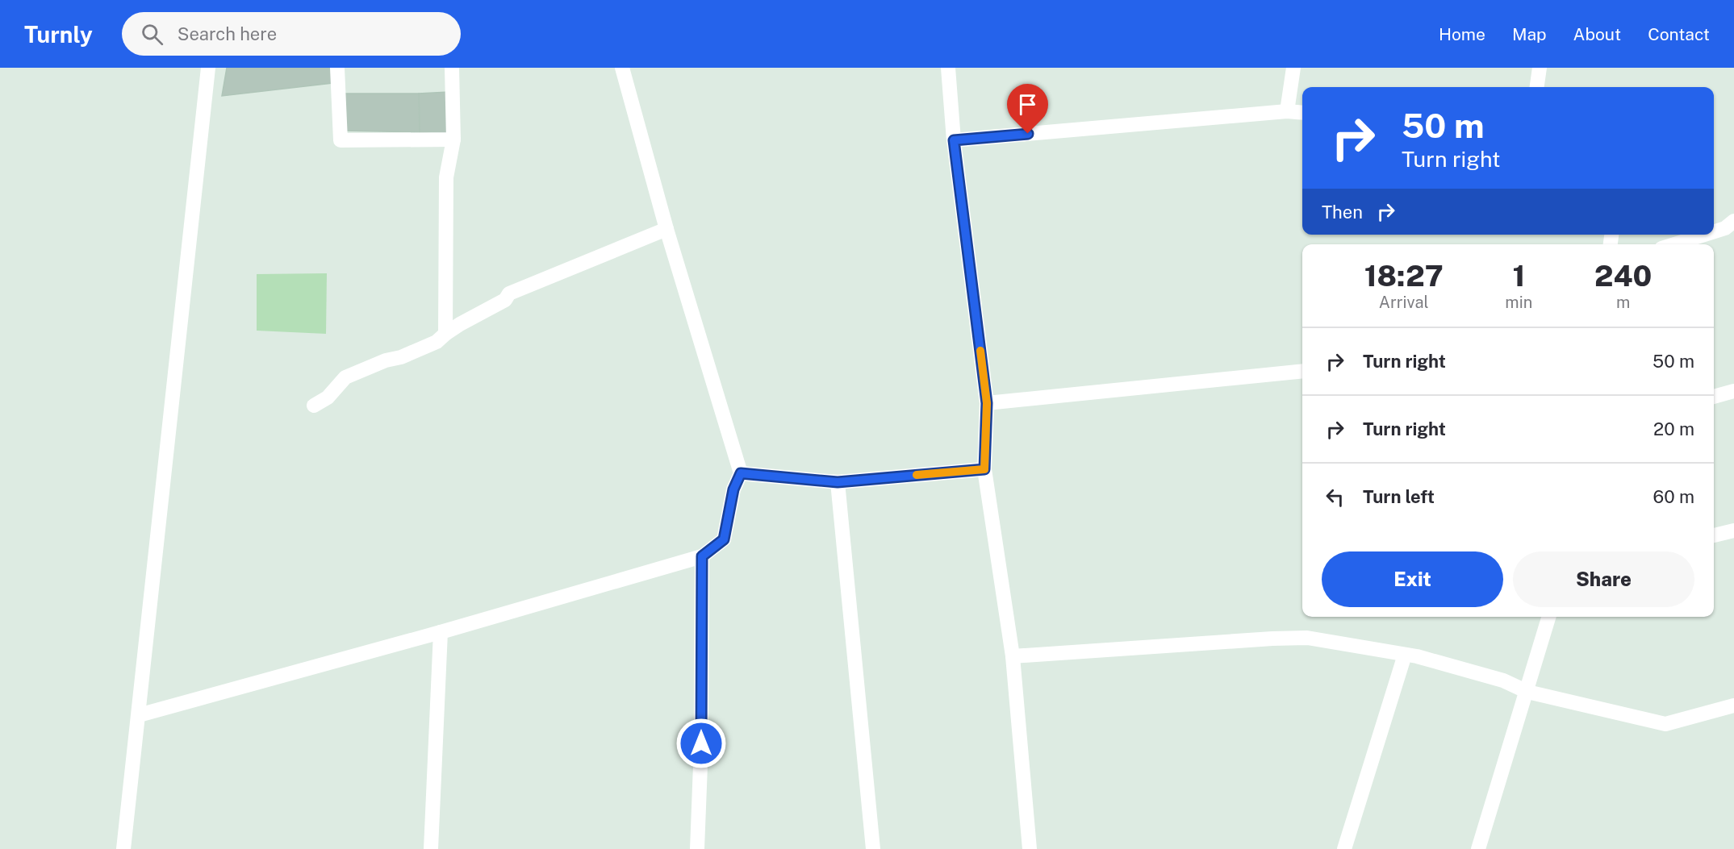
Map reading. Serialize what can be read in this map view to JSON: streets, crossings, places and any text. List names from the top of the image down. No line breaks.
{"page":{"header":"Turnly","search":"Search here","nav":["Home","Map","About","Contact"],"turn":["50 m","Turn right"],"then":"Then","eta":["18:27","Arrival","1","min","240","m"],"list":[{"name":"Turn right","value":"50 m"},{"name":"Turn right","value":"20 m"},{"name":"Turn left","value":"60 m"}],"buttons":["Exit","Share"]}}
